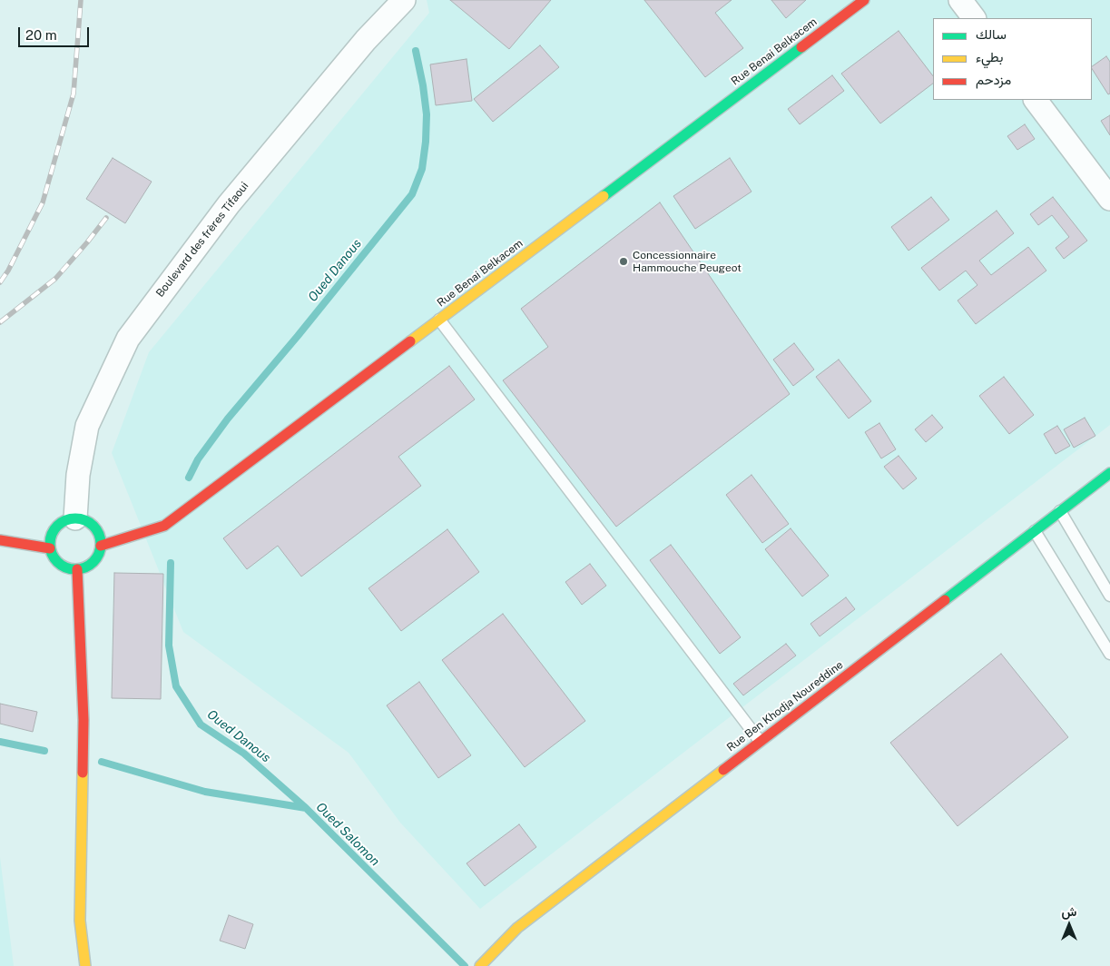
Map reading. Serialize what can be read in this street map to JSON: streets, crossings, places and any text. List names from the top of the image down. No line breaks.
{"streets":{"street":["Rue Benai Belkacem","Boulevard des frères Tifaoui","Rue Ben Khodja Noureddine"]},"crossings":[["Rue Benai Belkacem","Boulevard des frères Tifaoui"]],"water":["Oued Danous","Oued Salomon"],"places":["Concessionnaire Hammouche Peugeot"],"legend":["سالك","بطيء","مزدحم"],"scale_bar":"20 m","north":"top"}
